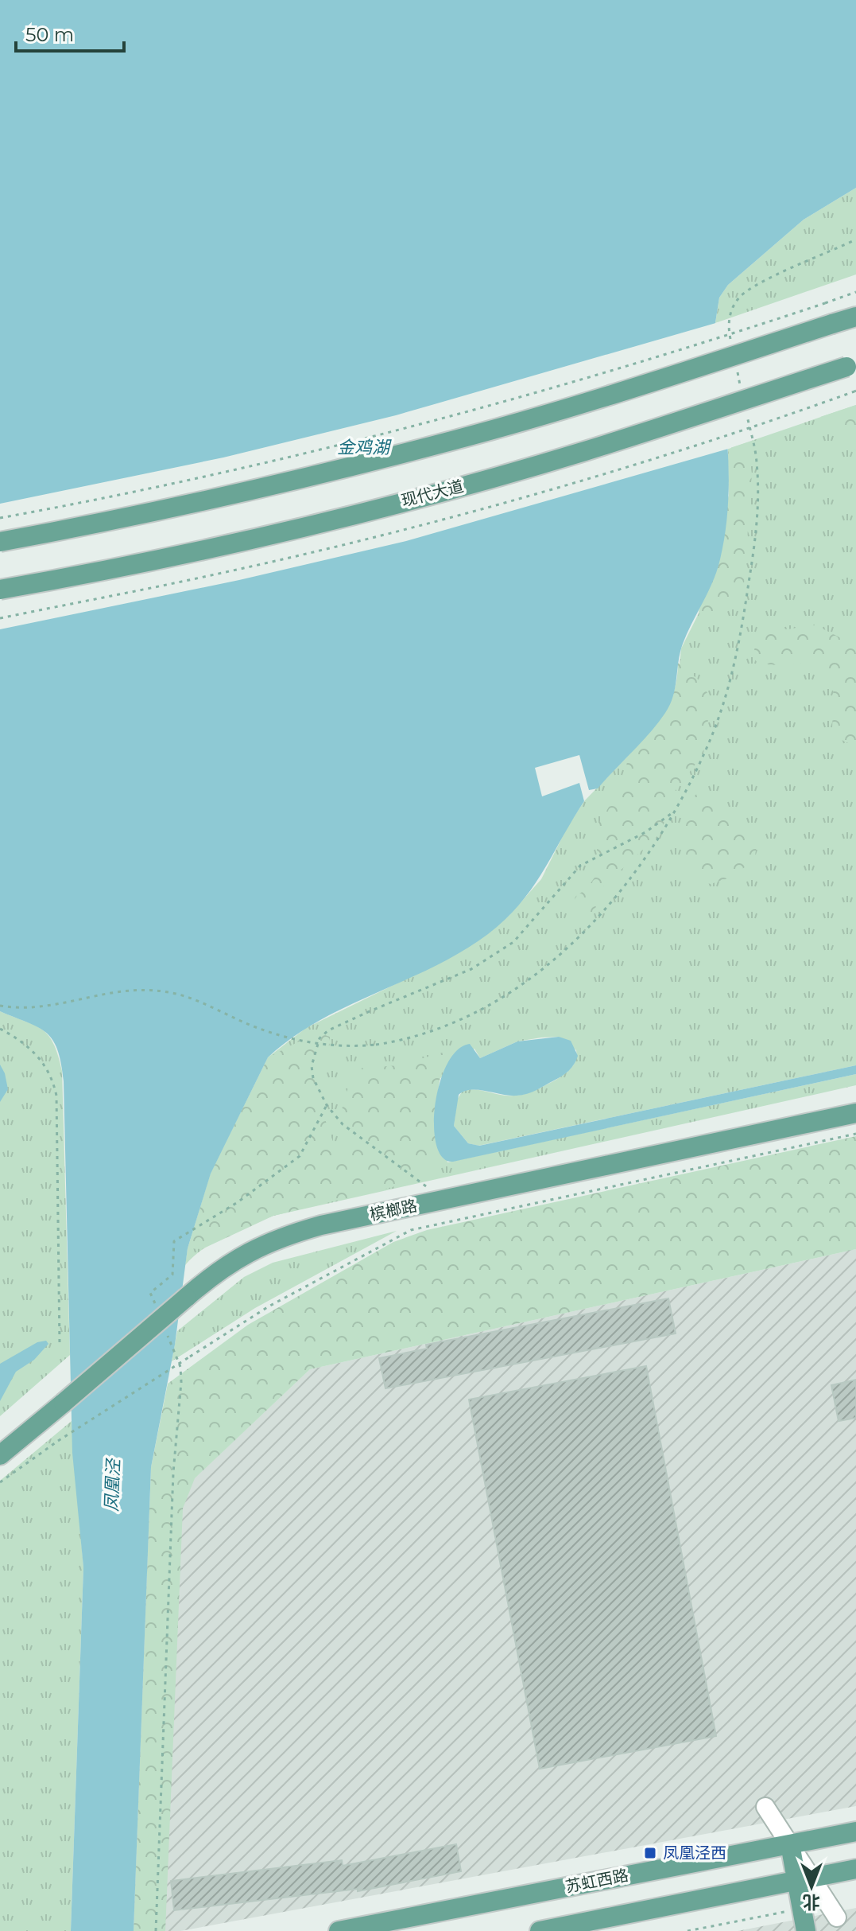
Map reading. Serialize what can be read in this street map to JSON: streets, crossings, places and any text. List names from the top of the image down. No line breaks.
{"streets":{"main road":["现代大道","槟榔路","苏虹西路"]},"water":["金鸡湖","凤凰泾"],"places":{"transit":["凤凰泾西"]},"scale_bar":"50 m","north":"bottom"}
